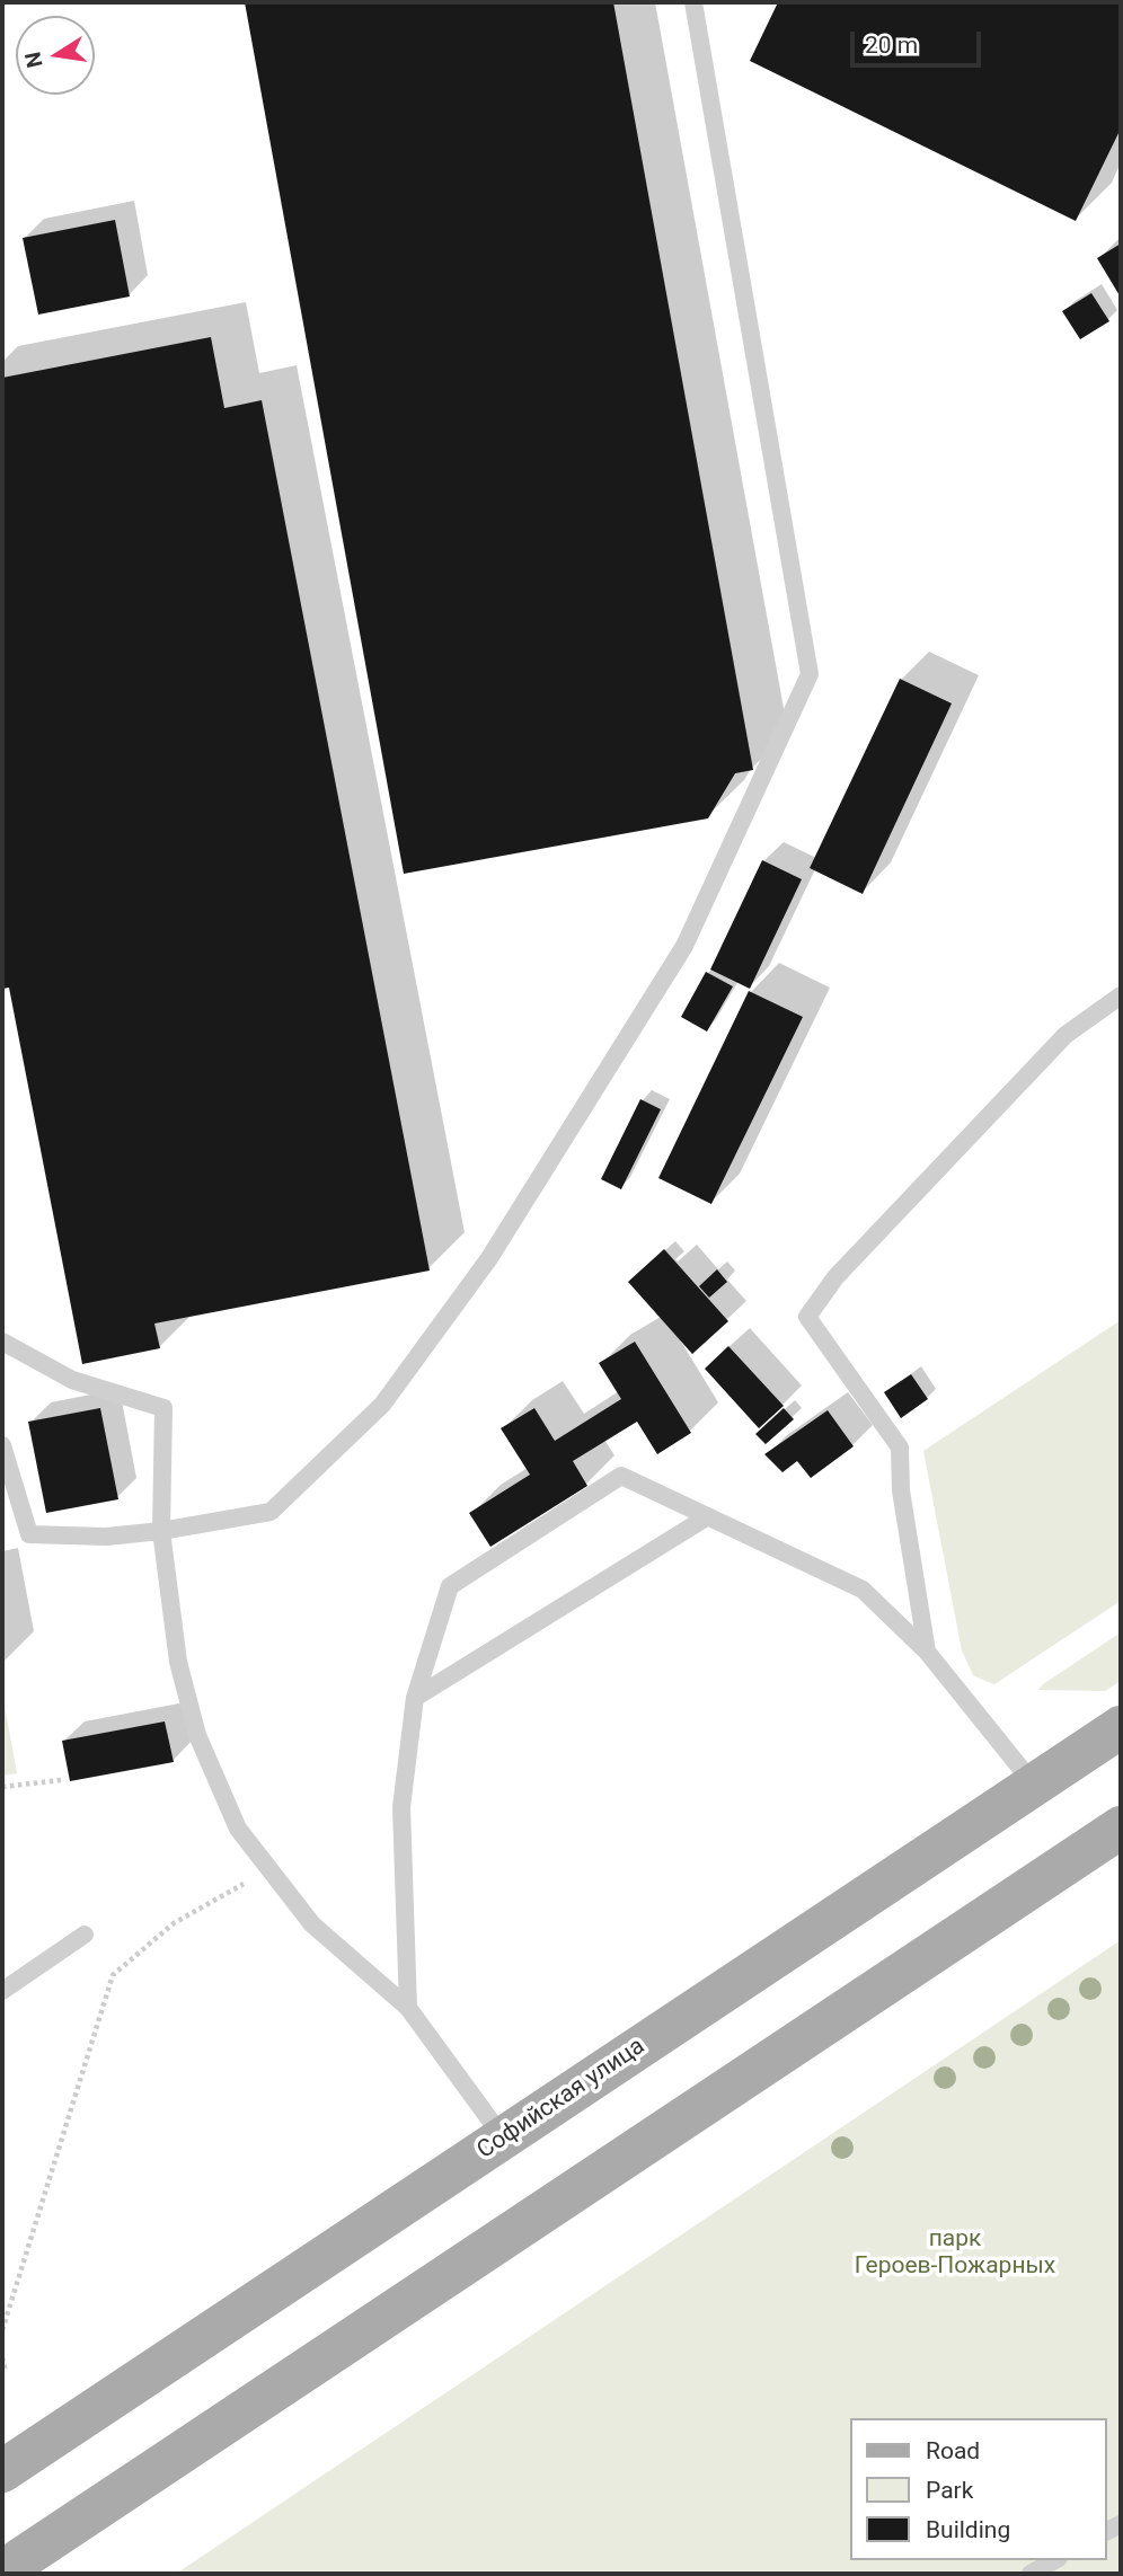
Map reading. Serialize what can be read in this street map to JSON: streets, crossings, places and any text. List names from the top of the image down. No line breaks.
{"streets":{"main road":["Софийская улица"]},"parks":["парк Героев-Пожарных"],"legend":["Road","Park","Building"],"scale_bar":"20 m","north":"left"}
